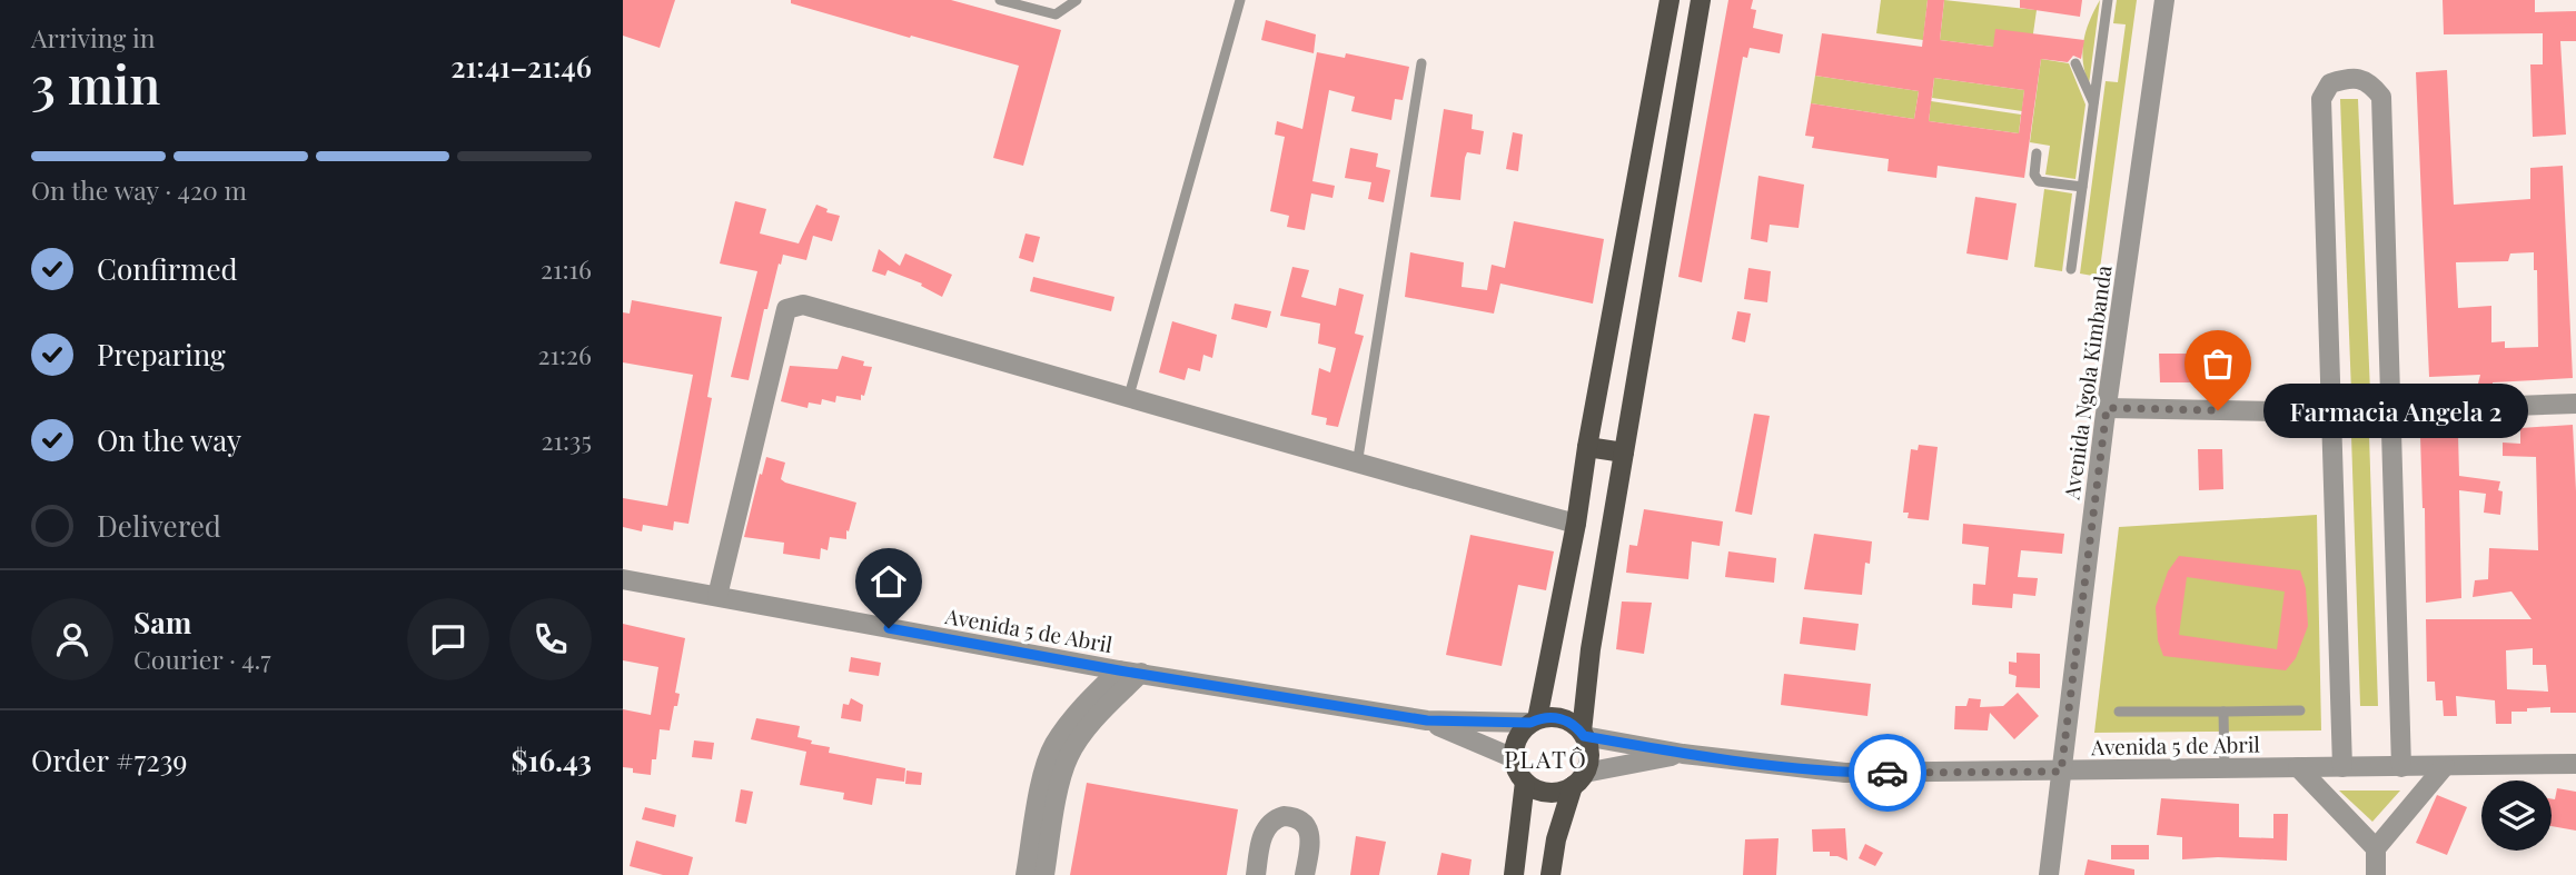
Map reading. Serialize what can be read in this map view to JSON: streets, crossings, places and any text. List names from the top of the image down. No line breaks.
{"streets":{"street":["Avenida Ngola Kimbanda","Avenida 5 de Abril"]},"crossings":[["Avenida Ngola Kimbanda","Avenida 5 de Abril"]],"districts":["PLATÔ"],"places":["Farmacia Angela 2"],"page":{"heading":["3 min","Arriving in","21:41–21:46"],"panel":["Sam","Courier · 4.7","Order #7239","$16.43"],"bar":"On the way · 420 m","list":[["Confirmed","21:16"],["Preparing","21:26"],["On the way","21:35"],"Delivered"],"bubble":"Farmacia Angela 2"}}
